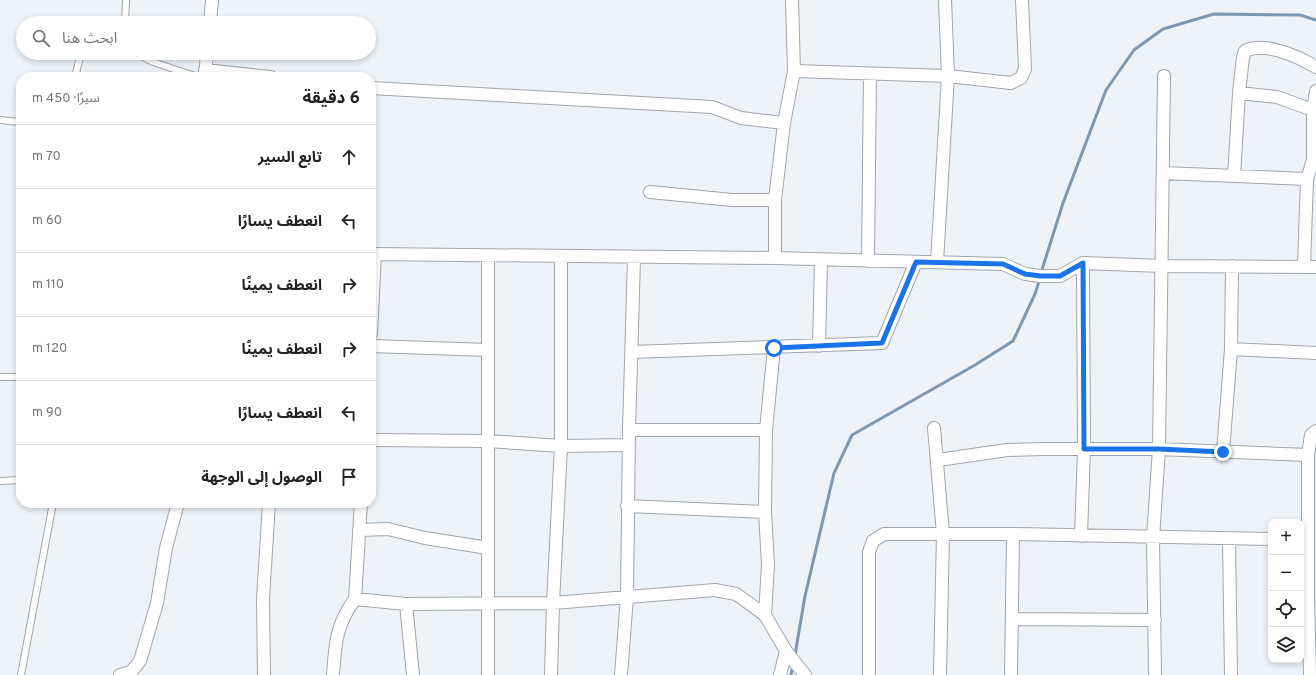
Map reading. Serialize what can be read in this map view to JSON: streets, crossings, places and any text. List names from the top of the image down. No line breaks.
{"page":{"search":"ابحث هنا","heading":["6 دقيقة","سيرًا · 450 m"],"list":[["تابع السير","70 m"],["انعطف يسارًا","60 m"],["انعطف يمينًا","110 m"],["انعطف يمينًا","120 m"],["انعطف يسارًا","90 m"],"الوصول إلى الوجهة"],"map_buttons":["+","−"]}}
